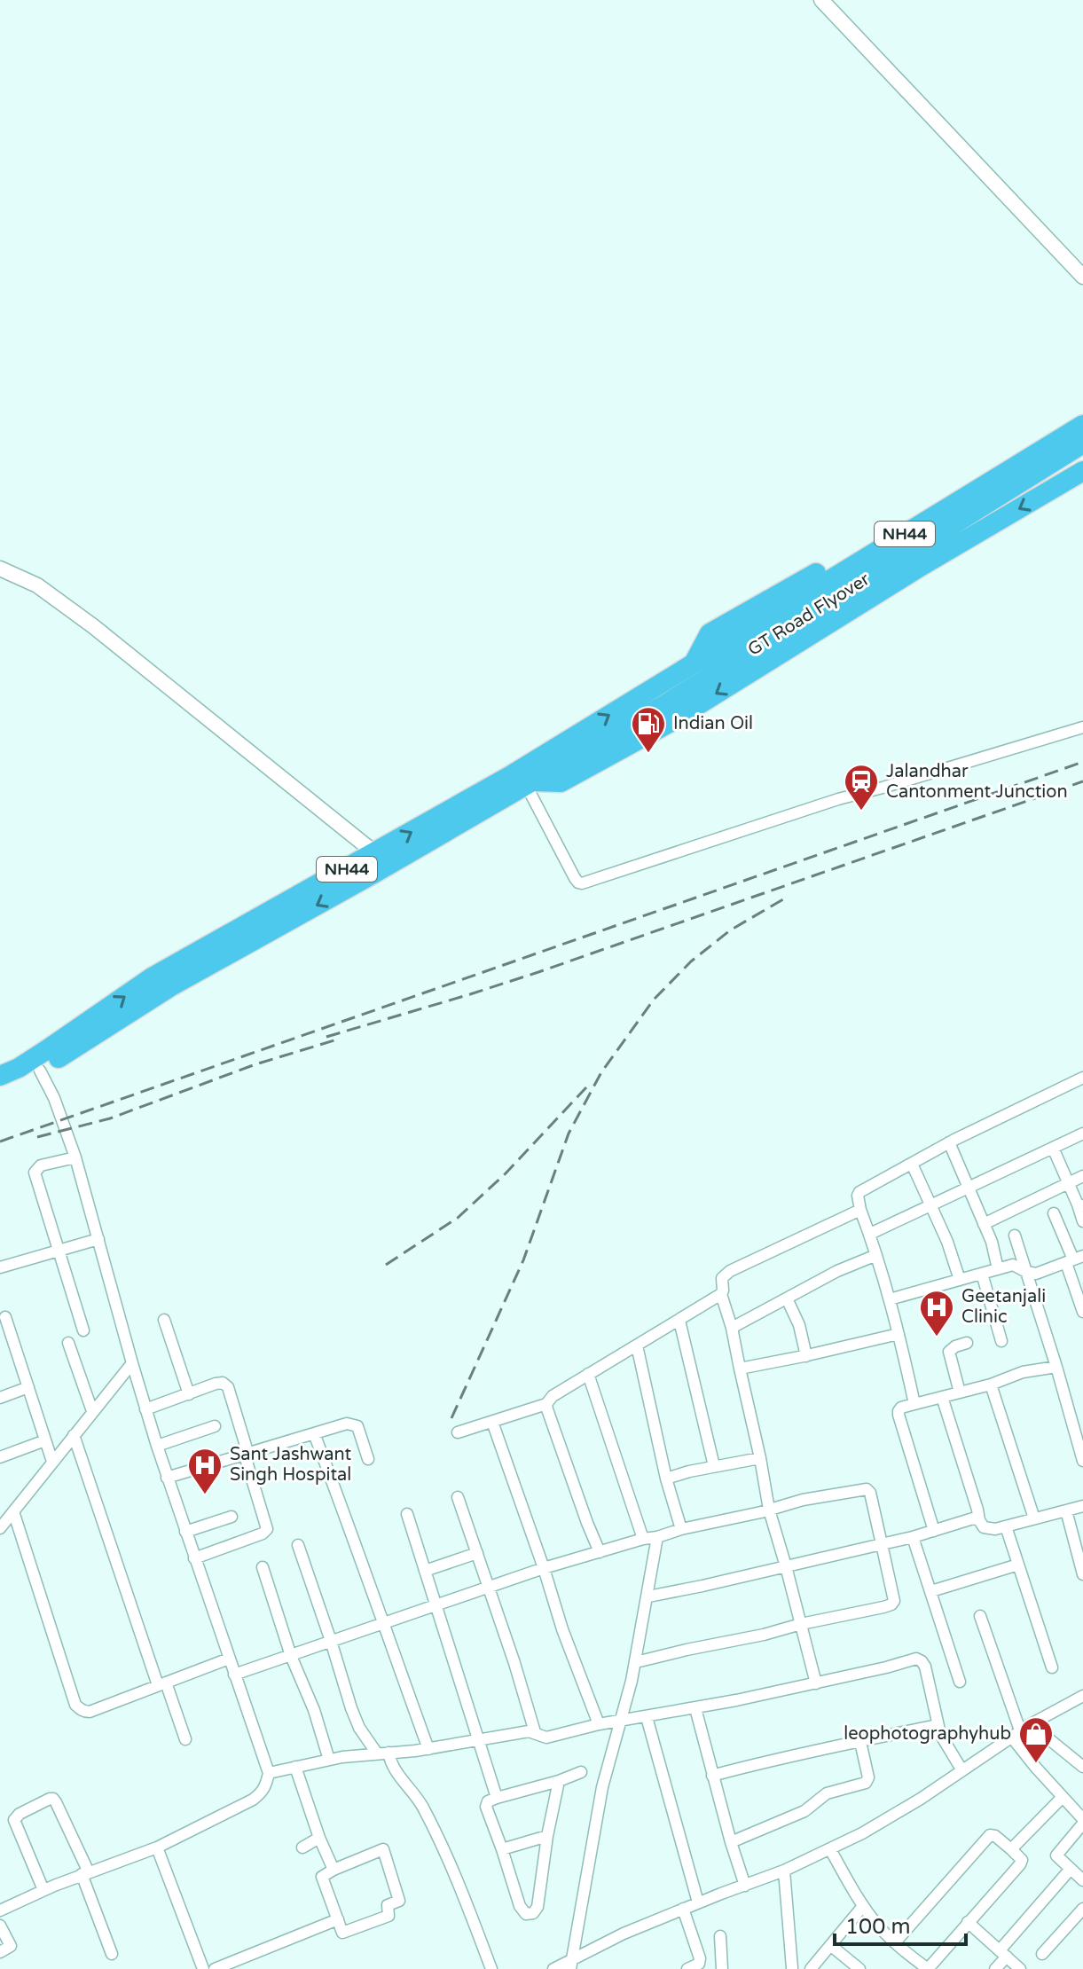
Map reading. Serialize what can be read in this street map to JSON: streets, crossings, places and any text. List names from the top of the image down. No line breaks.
{"streets":{"highway":["NH44","GT Road Flyover"]},"crossings":[["NH44","GT Road Flyover"]],"places":{"fuel station":["Indian Oil"],"station":["Jalandhar Cantonment Junction"],"hospital":["Geetanjali Clinic","Sant Jashwant Singh Hospital"],"shop":["leophotographyhub"]},"scale_bar":"100 m"}
